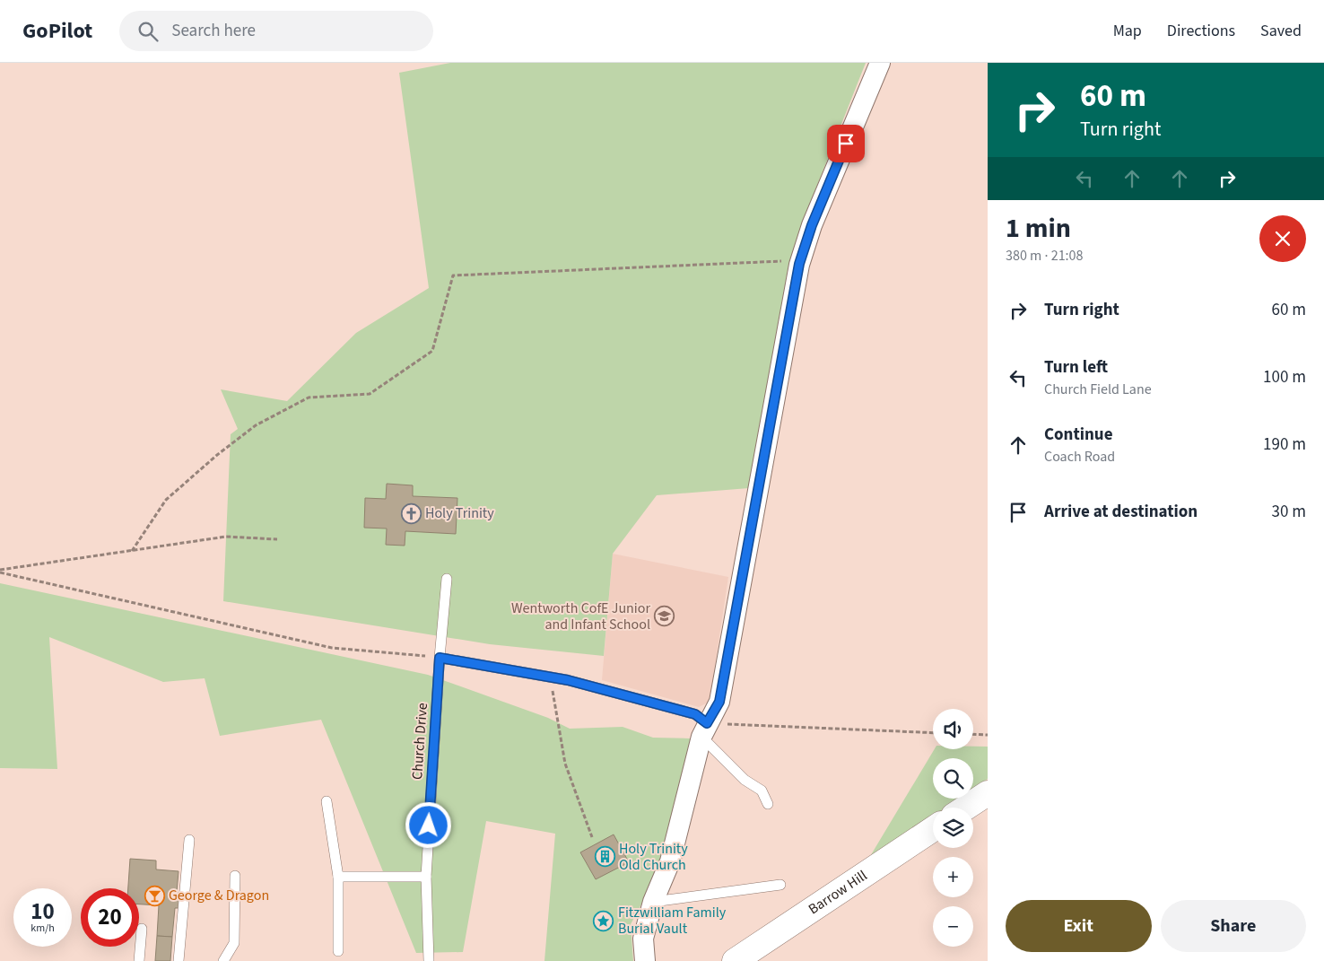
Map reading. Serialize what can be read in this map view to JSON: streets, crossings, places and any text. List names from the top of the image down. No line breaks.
{"streets":{"main road":["Barrow Hill"],"lane":["Church Drive"]},"places":{"church":["Holy Trinity"],"school or university":["Wentworth CofE Junior and Infant School"],"building":["Holy Trinity Old Church"],"bar":["George & Dragon"],"place":["Fitzwilliam Family Burial Vault"]},"page":{"header":"GoPilot","search":"Search here","nav":["Map","Directions","Saved"],"turn":["60 m","Turn right"],"heading":["1 min","380 m · 21:08"],"list":[{"name":"Turn right","value":"60 m"},{"name":"Turn left","note":"Church Field Lane","value":"100 m"},{"name":"Continue","note":"Coach Road","value":"190 m"},{"name":"Arrive at destination","value":"30 m"}],"map_buttons":["+","−"],"speed":"10 km/h","limit":"20","buttons":["Exit","Share"]}}
